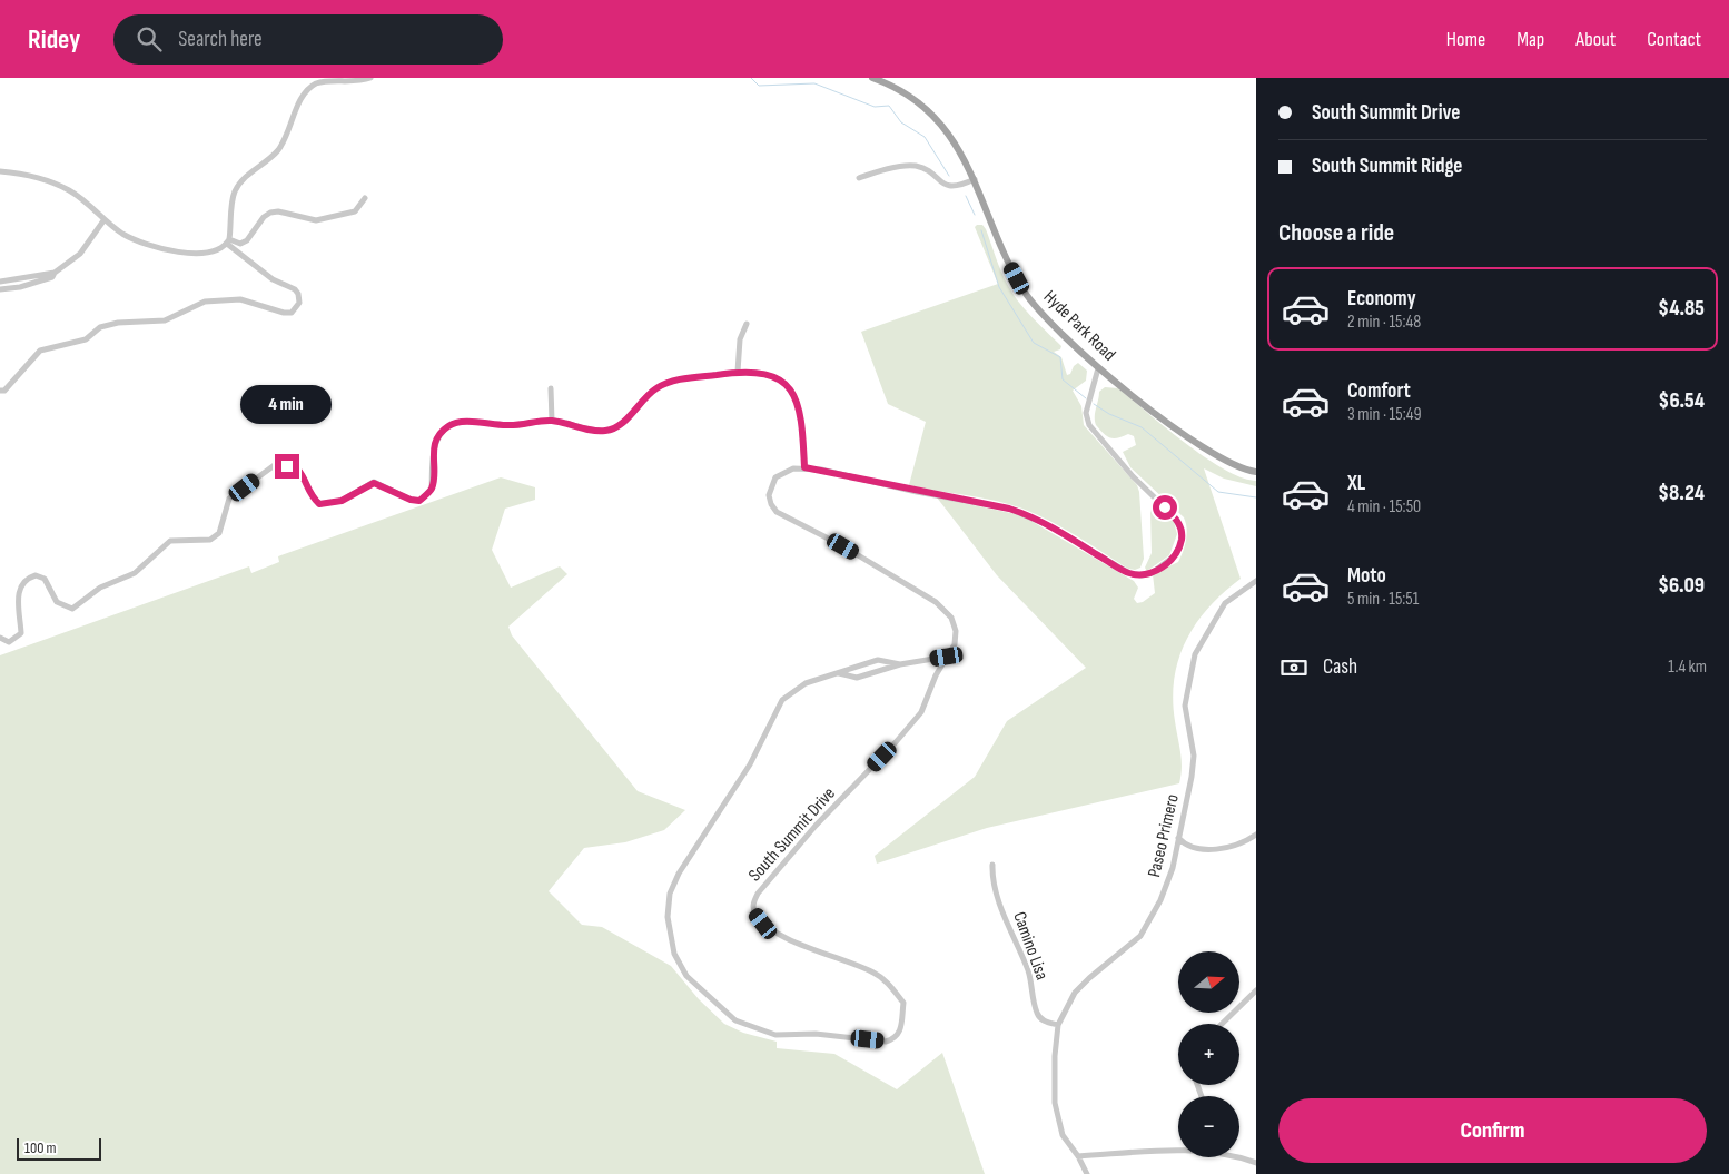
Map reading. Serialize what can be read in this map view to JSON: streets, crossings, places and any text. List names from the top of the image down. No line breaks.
{"streets":{"main road":["Hyde Park Road"],"street":["South Summit Drive","Paseo Primero","Camino Lisa"]},"crossings":[["Hyde Park Road","South Summit Drive"],["Paseo Primero","Camino Lisa"]],"scale_bar":"100 m","north":"right","page":{"header":"Ridey","search":"Search here","nav":["Home","Map","About","Contact"],"banner":["South Summit Drive","South Summit Ridge"],"heading":"Choose a ride","list":[{"name":"Economy","note":"2 min · 15:48","value":"$4.85"},{"name":"Comfort","note":"3 min · 15:49","value":"$6.54"},{"name":"XL","note":"4 min · 15:50","value":"$8.24"},{"name":"Moto","note":"5 min · 15:51","value":"$6.09"}],"bubble":"4 min","pay":["Cash","1.4 km"],"map_buttons":["+","−"],"buttons":"Confirm","scale":"100 m"}}
